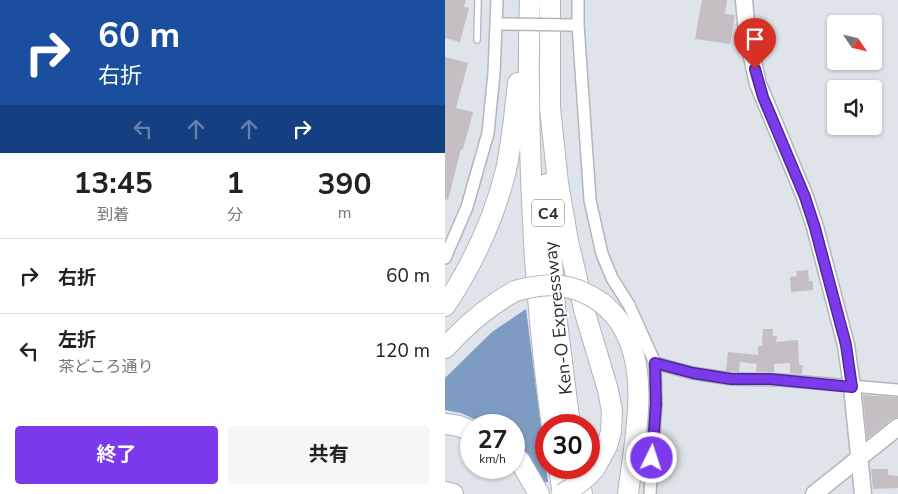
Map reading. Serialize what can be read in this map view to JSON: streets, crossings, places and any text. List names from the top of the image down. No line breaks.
{"streets":{"highway":["C4","Ken-O Expressway"]},"north":"bottom right","page":{"turn":["60 m","右折"],"eta":["13:45","到着","1","分","390","m"],"list":[{"name":"右折","value":"60 m"},{"name":"左折","note":"茶どころ通り","value":"120 m"}],"speed":"27 km/h","limit":"30","buttons":["終了","共有"]}}
